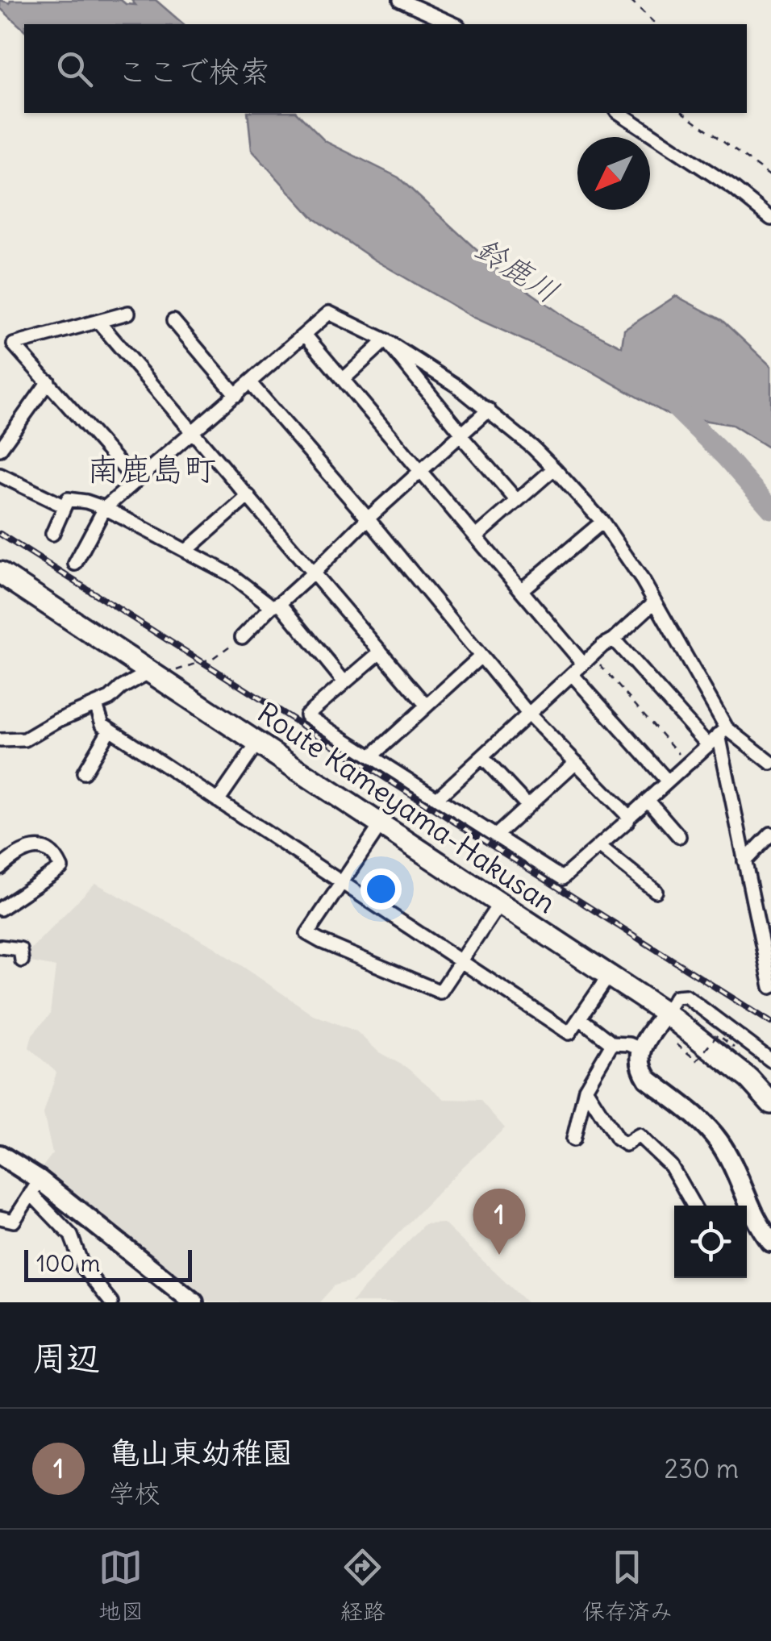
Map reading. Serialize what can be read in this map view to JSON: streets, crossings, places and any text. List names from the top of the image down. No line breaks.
{"streets":{"main road":["Route Kameyama-Hakusan"]},"districts":["南鹿島町"],"water":["鈴鹿川"],"scale_bar":"100 m","north":"bottom left","page":{"search":"ここで検索","pins":"1","scale":"100 m","heading":"周辺","list":[{"mark":"1","name":"亀山東幼稚園","note":"学校","value":"230 m"}],"nav":["地図","経路","保存済み"]}}
